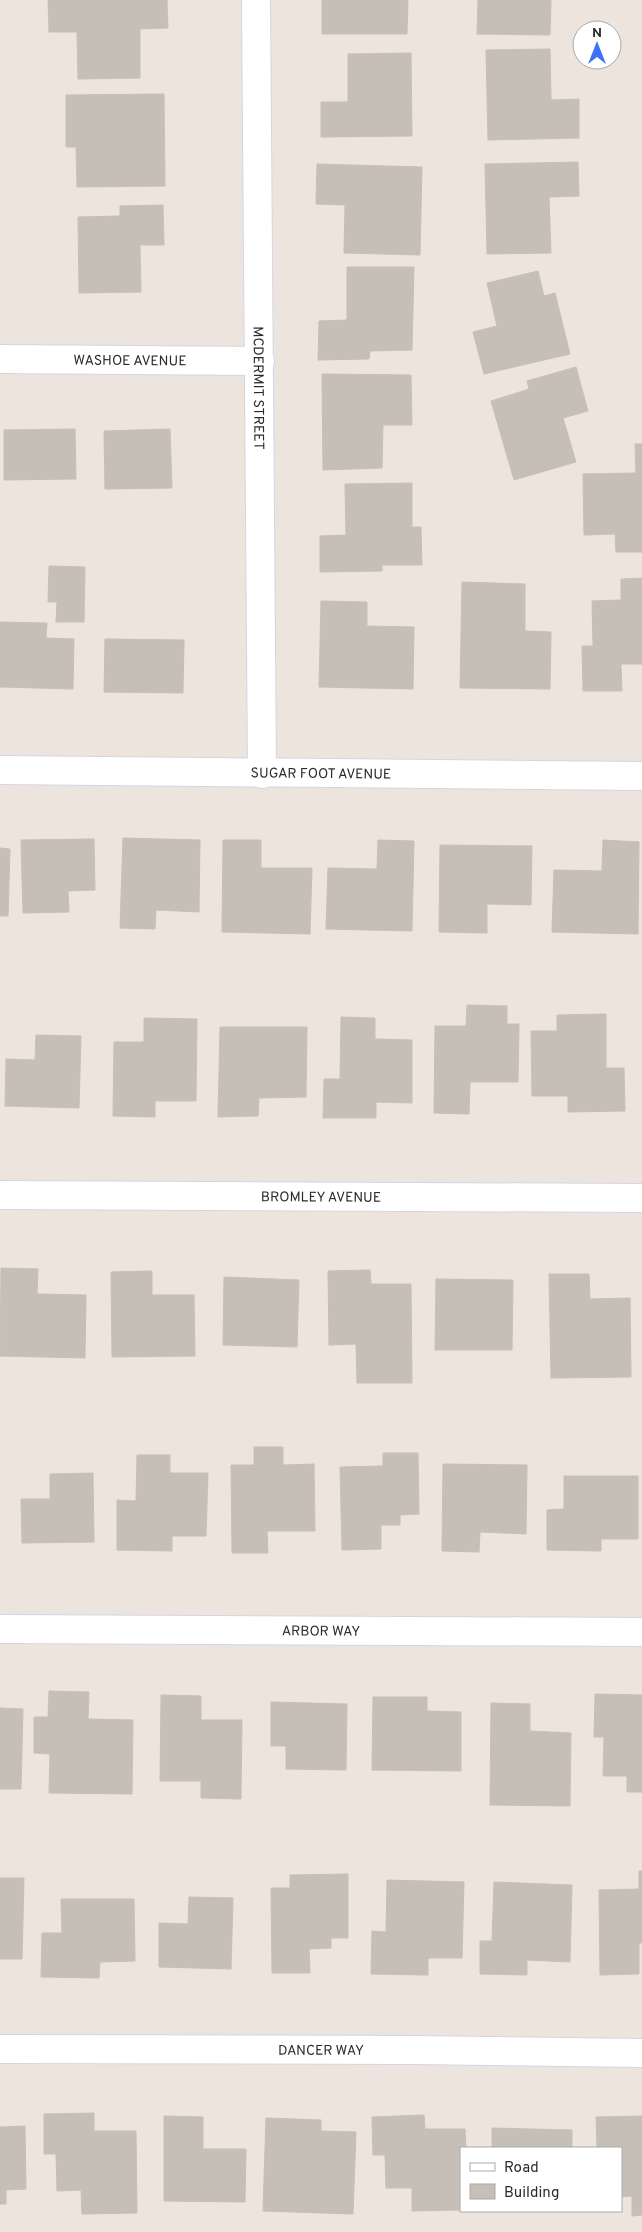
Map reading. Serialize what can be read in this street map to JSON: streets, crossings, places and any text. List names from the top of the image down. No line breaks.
{"streets":{"street":["WASHOE AVENUE","MCDERMIT STREET","SUGAR FOOT AVENUE","BROMLEY AVENUE","ARBOR WAY","DANCER WAY"]},"crossings":[["WASHOE AVENUE","MCDERMIT STREET"],["MCDERMIT STREET","SUGAR FOOT AVENUE"]],"legend":["Road","Building"],"north":"top"}
